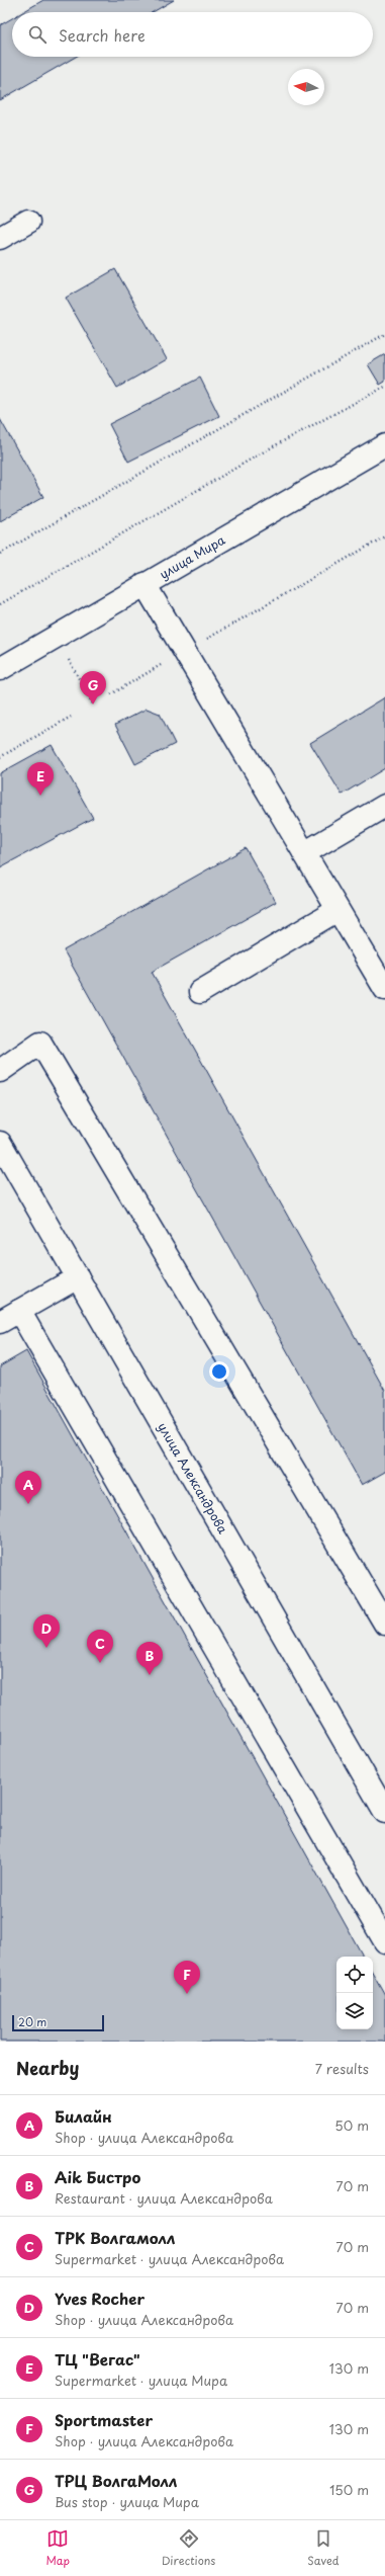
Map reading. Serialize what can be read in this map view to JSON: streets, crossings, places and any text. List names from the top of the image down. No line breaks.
{"streets":{"street":["улица Мира","улица Александрова"]},"scale_bar":"20 m","north":"left","page":{"search":"Search here","pins":["G","E","A","D","C","B","F"],"scale":"20 m","heading":["Nearby","7 results"],"list":[{"mark":"A","name":"Билайн","note":"Shop · улица Александрова","value":"50 m"},{"mark":"B","name":"Aik Бистро","note":"Restaurant · улица Александрова","value":"70 m"},{"mark":"C","name":"ТРК Волгамолл","note":"Supermarket · улица Александрова","value":"70 m"},{"mark":"D","name":"Yves Rocher","note":"Shop · улица Александрова","value":"70 m"},{"mark":"E","name":"ТЦ \"Вегас\"","note":"Supermarket · улица Мира","value":"130 m"},{"mark":"F","name":"Sportmaster","note":"Shop · улица Александрова","value":"130 m"},{"mark":"G","name":"ТРЦ ВолгаМолл","note":"Bus stop · улица Мира","value":"150 m"}],"nav":["Map","Directions","Saved"]}}
